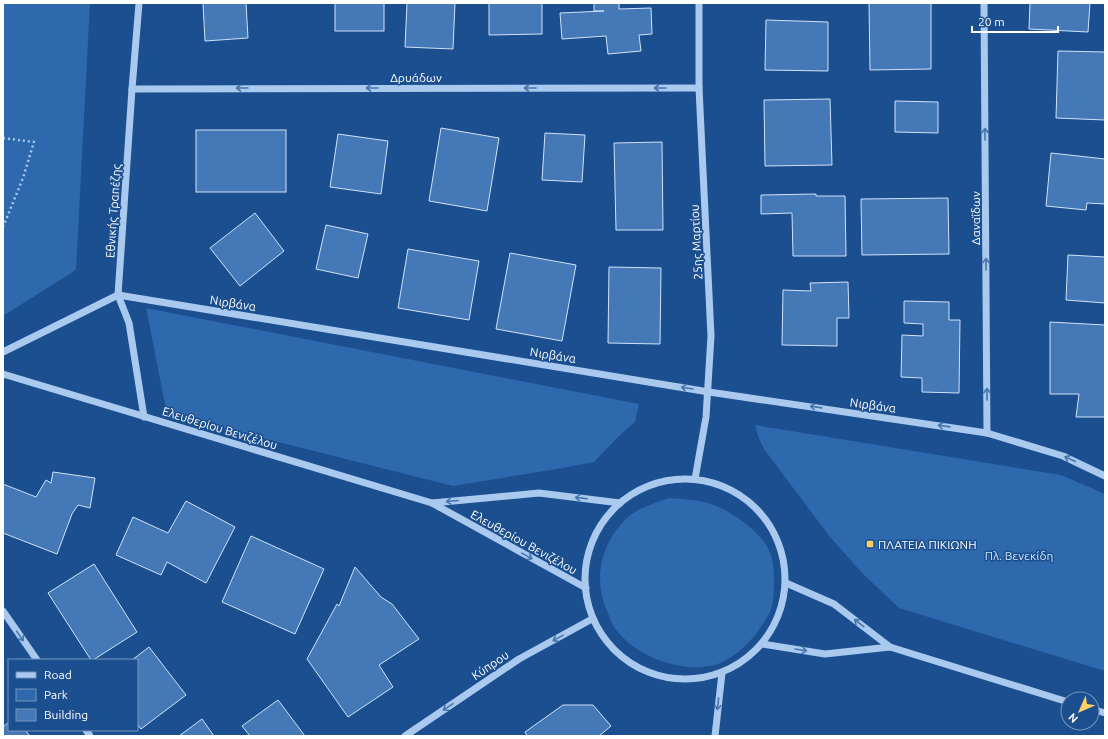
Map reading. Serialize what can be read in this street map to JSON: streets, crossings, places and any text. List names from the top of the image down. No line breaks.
{"streets":{"street":["Δρυάδων","Εθνικής Τραπέζης","Δαναΐδων","25ης Μαρτίου","Νιρβάνα","Ελευθερίου Βενιζέλου","Κύπρου"]},"crossings":[["Δρυάδων","Εθνικής Τραπέζης"],["Δρυάδων","25ης Μαρτίου"],["Εθνικής Τραπέζης","Νιρβάνα"],["Εθνικής Τραπέζης","Ελευθερίου Βενιζέλου"],["Δαναΐδων","Νιρβάνα"],["25ης Μαρτίου","Νιρβάνα"]],"one_way":["Δρυάδων","Δαναΐδων","Νιρβάνα","Κύπρου"],"parks":["Πλ. Βενεκίδη"],"places":{"transit":["ΠΛΑΤΕΙΑ ΠΙΚΙΩΝΗ"]},"legend":["Road","Park","Building"],"scale_bar":"20 m","north":"bottom left"}
